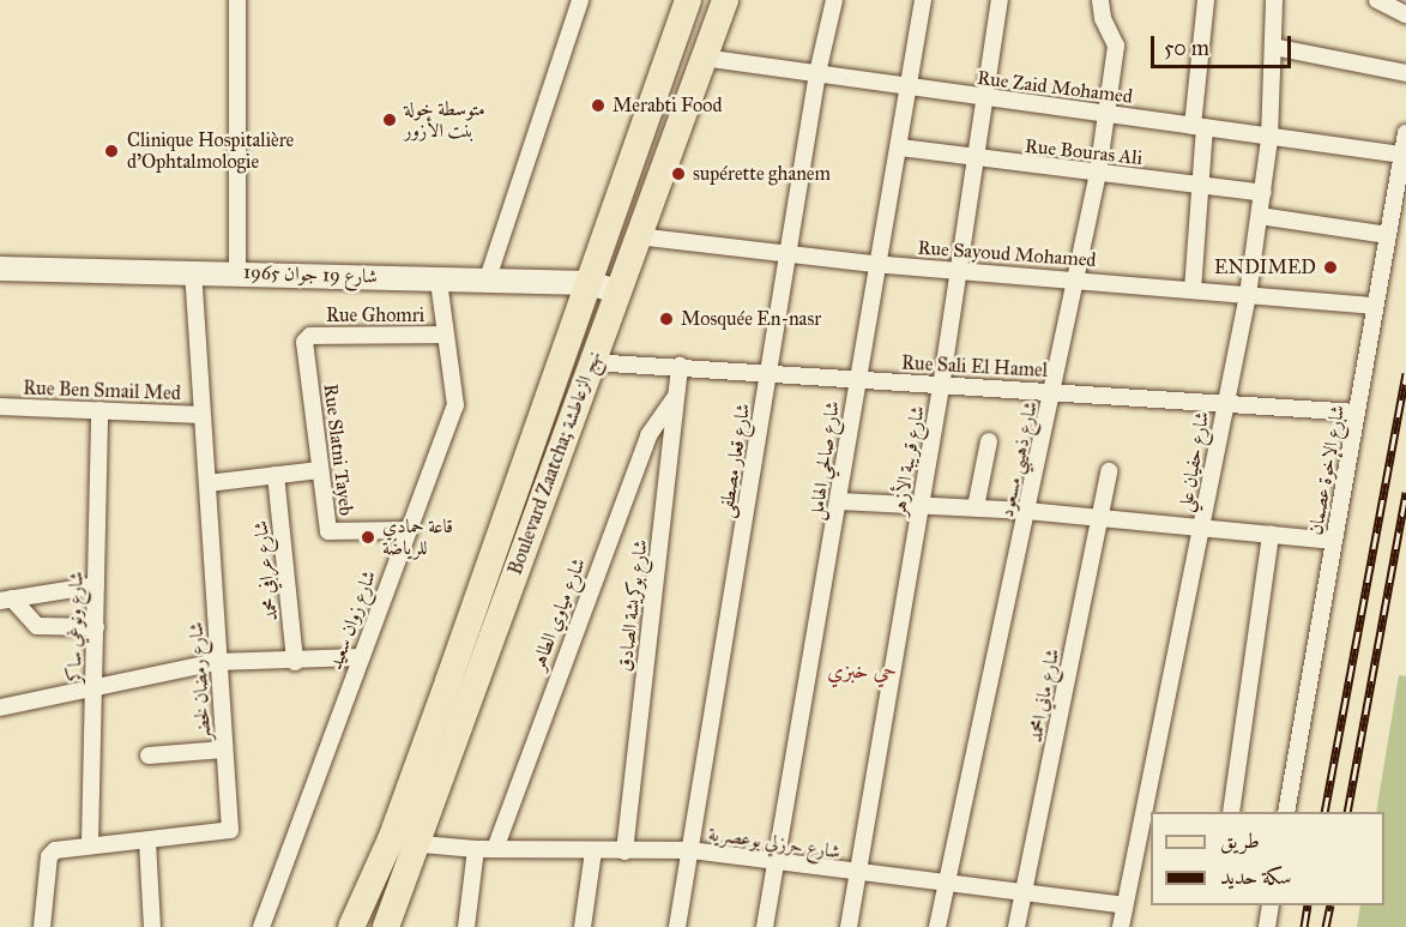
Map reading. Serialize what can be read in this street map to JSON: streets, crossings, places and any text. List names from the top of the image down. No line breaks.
{"streets":{"main road":["Boulevard Zaatcha; نهج الزعاطشة"],"street":["Rue Zaid Mohamed","Rue Bouras Ali","Rue Sayoud Mohamed","شارع 19 جوان 1965","Rue Ghomri","Rue Sali El Hamel","Rue Ben Smail Med","Rue Slatni Tayeb","شارع ذهيبي مسعود","شارع قعار مصطفى","شارع صالحي الهامل","شارع قريبة الأزهر","شارع حفيان علي","شارع الإخوة عصمان","شارع عرافي محمد","شارع بوكريشة الصادق","شارع مياوي الطاهر","شارع زوان سعيد","شارع ونوغي ساكر","شارع رمضان لخضر","شارع ماني امحمد","شارع حرزلي بوعصرية"]},"crossings":[["Rue Zaid Mohamed","شارع ذهيبي مسعود"],["Rue Zaid Mohamed","شارع قعار مصطفى"],["Rue Zaid Mohamed","شارع صالحي الهامل"],["Rue Zaid Mohamed","شارع قريبة الأزهر"],["Rue Zaid Mohamed","شارع حفيان علي"],["Rue Zaid Mohamed","Boulevard Zaatcha; نهج الزعاطشة"],["Rue Zaid Mohamed","شارع الإخوة عصمان"],["Rue Bouras Ali","شارع ذهيبي مسعود"],["Rue Bouras Ali","شارع صالحي الهامل"],["Rue Bouras Ali","شارع قريبة الأزهر"],["Rue Bouras Ali","شارع حفيان علي"],["Rue Sayoud Mohamed","شارع ذهيبي مسعود"],["Rue Sayoud Mohamed","شارع قعار مصطفى"],["Rue Sayoud Mohamed","شارع صالحي الهامل"],["Rue Sayoud Mohamed","شارع قريبة الأزهر"],["Rue Sayoud Mohamed","شارع حفيان علي"],["Rue Sayoud Mohamed","Boulevard Zaatcha; نهج الزعاطشة"],["Rue Sayoud Mohamed","شارع الإخوة عصمان"],["شارع 19 جوان 1965","Boulevard Zaatcha; نهج الزعاطشة"],["شارع 19 جوان 1965","شارع زوان سعيد"],["شارع 19 جوان 1965","شارع رمضان لخضر"],["Rue Ghomri","Rue Slatni Tayeb"],["Rue Ghomri","شارع زوان سعيد"],["Rue Sali El Hamel","شارع ذهيبي مسعود"],["Rue Sali El Hamel","شارع قعار مصطفى"],["Rue Sali El Hamel","شارع صالحي الهامل"],["Rue Sali El Hamel","شارع قريبة الأزهر"],["Rue Sali El Hamel","شارع حفيان علي"],["Rue Sali El Hamel","Boulevard Zaatcha; نهج الزعاطشة"],["Rue Sali El Hamel","شارع الإخوة عصمان"],["Rue Sali El Hamel","شارع بوكريشة الصادق"],["Rue Ben Smail Med","شارع ونوغي ساكر"],["Rue Ben Smail Med","شارع رمضان لخضر"],["Rue Slatni Tayeb","شارع زوان سعيد"],["شارع ذهيبي مسعود","شارع حرزلي بوعصرية"],["شارع قعار مصطفى","شارع حرزلي بوعصرية"],["شارع صالحي الهامل","شارع حرزلي بوعصرية"],["شارع قريبة الأزهر","شارع حرزلي بوعصرية"],["شارع حفيان علي","شارع حرزلي بوعصرية"],["Boulevard Zaatcha; نهج الزعاطشة","شارع حرزلي بوعصرية"],["شارع بوكريشة الصادق","شارع مياوي الطاهر"],["شارع بوكريشة الصادق","شارع حرزلي بوعصرية"],["شارع مياوي الطاهر","شارع حرزلي بوعصرية"],["شارع ونوغي ساكر","شارع رمضان لخضر"],["شارع ماني امحمد","شارع حرزلي بوعصرية"]],"districts":["حي خبزي"],"places":["Merabti Food","متوسطة خولة بنت الأزور","Clinique Hospitalière d'Ophtalmologie","supérette ghanem","ENDIMED","Mosquée En-nasr","قاعة حمادي للرياضة"],"legend":["طريق","سكة حديد"],"scale_bar":"50 m"}
